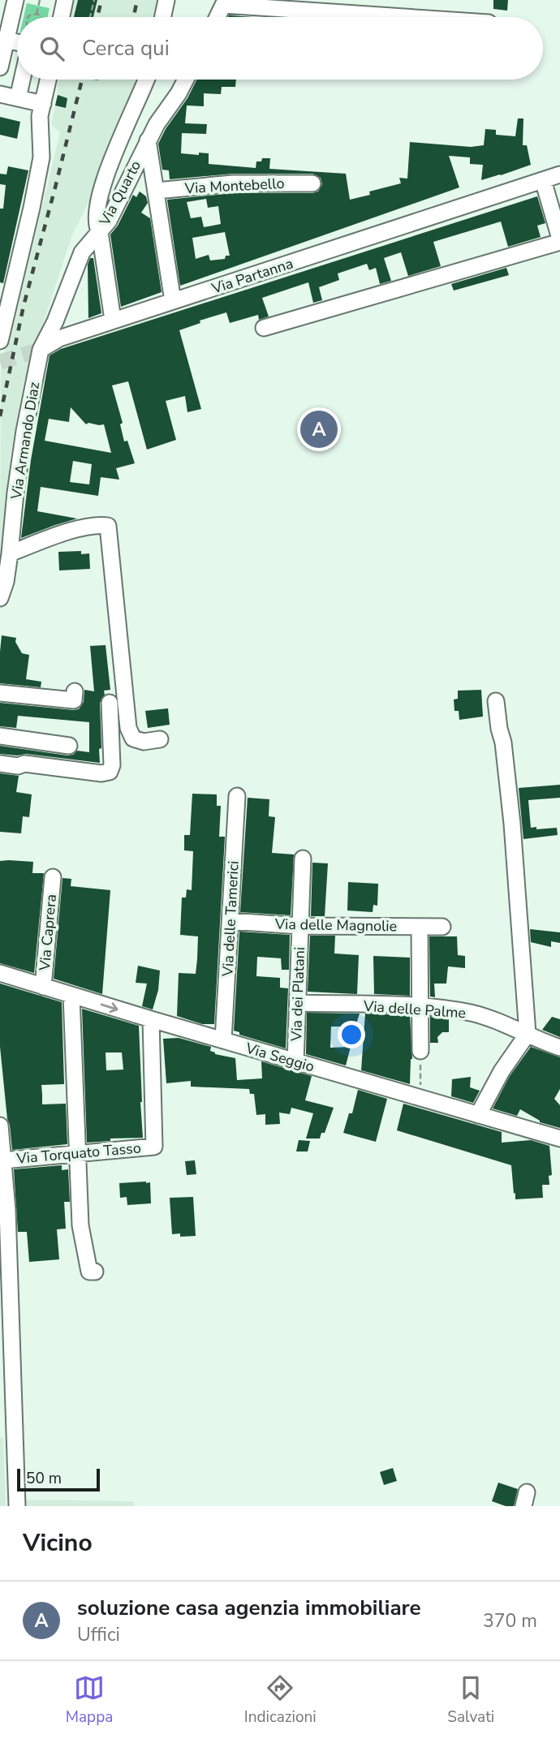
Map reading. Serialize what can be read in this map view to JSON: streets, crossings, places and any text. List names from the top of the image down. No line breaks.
{"streets":{"street":["Via Montebello","Via Quarto","Via Partanna","Via Armando Diaz","Via delle Tamerici","Via delle Magnolie","Via Caprera","Via dei Platani","Via delle Palme","Via Seggio","Via Torquato Tasso"]},"crossings":[["Via Quarto","Via Partanna"],["Via Quarto","Via Armando Diaz"],["Via Partanna","Via Armando Diaz"],["Via delle Tamerici","Via delle Magnolie"],["Via delle Tamerici","Via Seggio"],["Via delle Magnolie","Via dei Platani"],["Via Caprera","Via Seggio"],["Via dei Platani","Via delle Palme"],["Via dei Platani","Via Seggio"],["Via Seggio","Via Torquato Tasso"]],"scale_bar":"50 m","page":{"search":"Cerca qui","pins":"A","scale":"50 m","heading":"Vicino","list":[{"mark":"A","name":"soluzione casa agenzia immobiliare","note":"Uffici","value":"370 m"}],"nav":["Mappa","Indicazioni","Salvati"]}}
